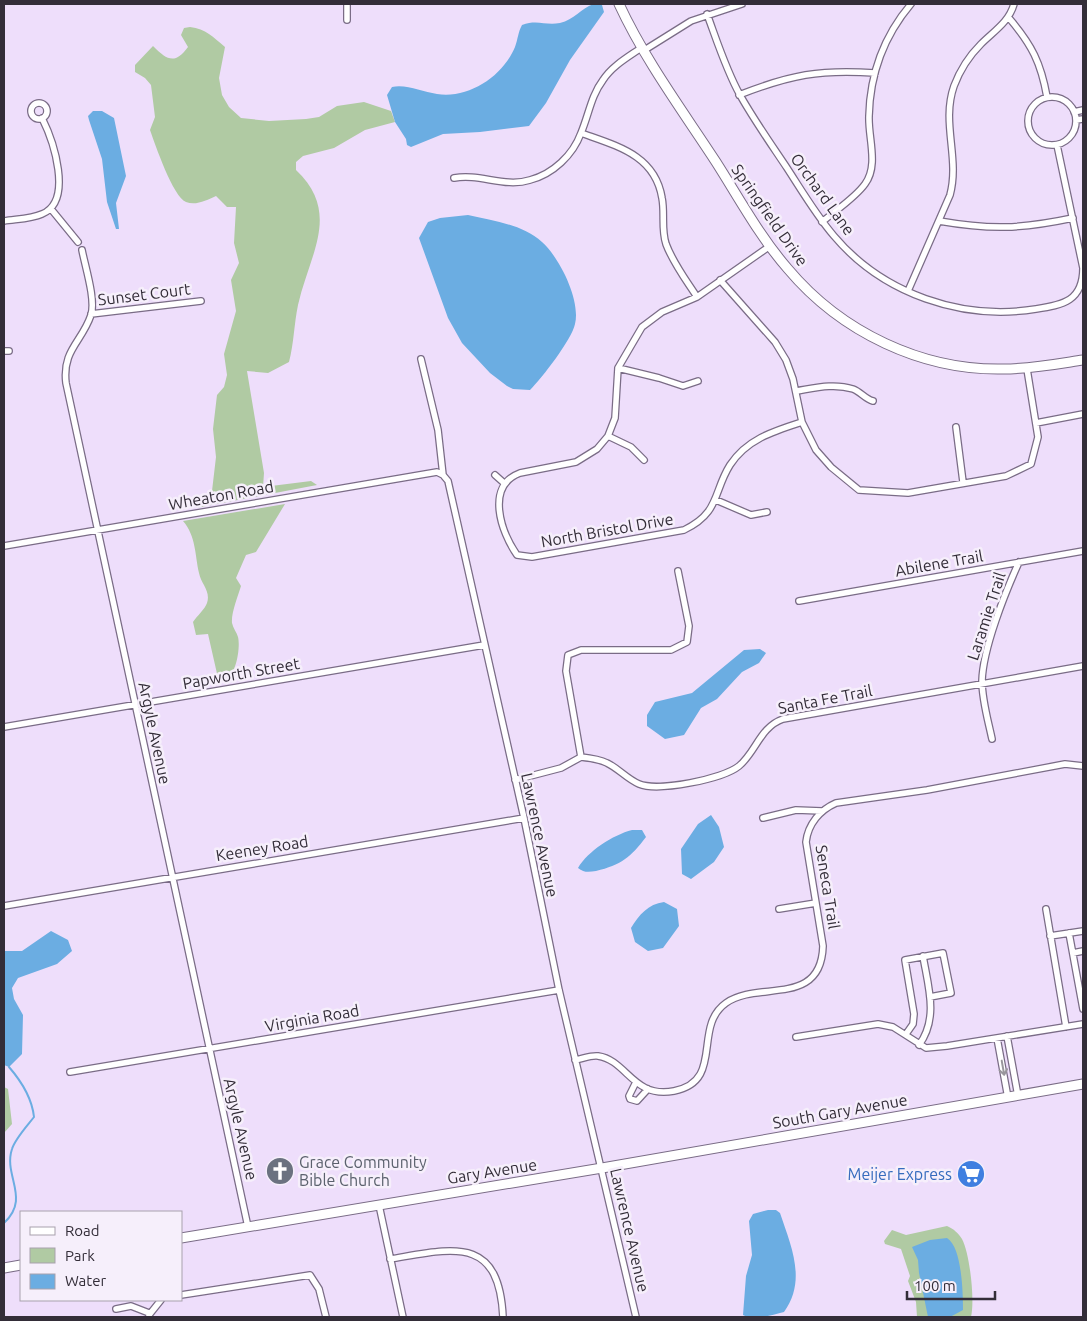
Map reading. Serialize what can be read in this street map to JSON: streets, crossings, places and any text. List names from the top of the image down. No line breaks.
{"streets":{"main road":["Springfield Drive","South Gary Avenue","Gary Avenue"],"street":["Orchard Lane","Sunset Court","Wheaton Road","North Bristol Drive","Abilene Trail","Laramie Trail","Papworth Street","Santa Fe Trail","Argyle Avenue","Lawrence Avenue","Keeney Road","Seneca Trail","Virginia Road"]},"crossings":[["Sunset Court","Argyle Avenue"],["Wheaton Road","Argyle Avenue"],["Wheaton Road","Lawrence Avenue"],["Abilene Trail","Laramie Trail"],["Laramie Trail","Santa Fe Trail"],["Papworth Street","Argyle Avenue"],["Papworth Street","Lawrence Avenue"],["Argyle Avenue","Keeney Road"],["Argyle Avenue","Virginia Road"],["Argyle Avenue","Gary Avenue"],["Lawrence Avenue","Keeney Road"],["Lawrence Avenue","Seneca Trail"],["Lawrence Avenue","Virginia Road"],["Lawrence Avenue","South Gary Avenue"],["Lawrence Avenue","Gary Avenue"],["South Gary Avenue","Gary Avenue"]],"places":{"church":["Grace Community Bible Church"],"supermarket":["Meijer Express"]},"legend":["Road","Park","Water"],"scale_bar":"100 m"}
